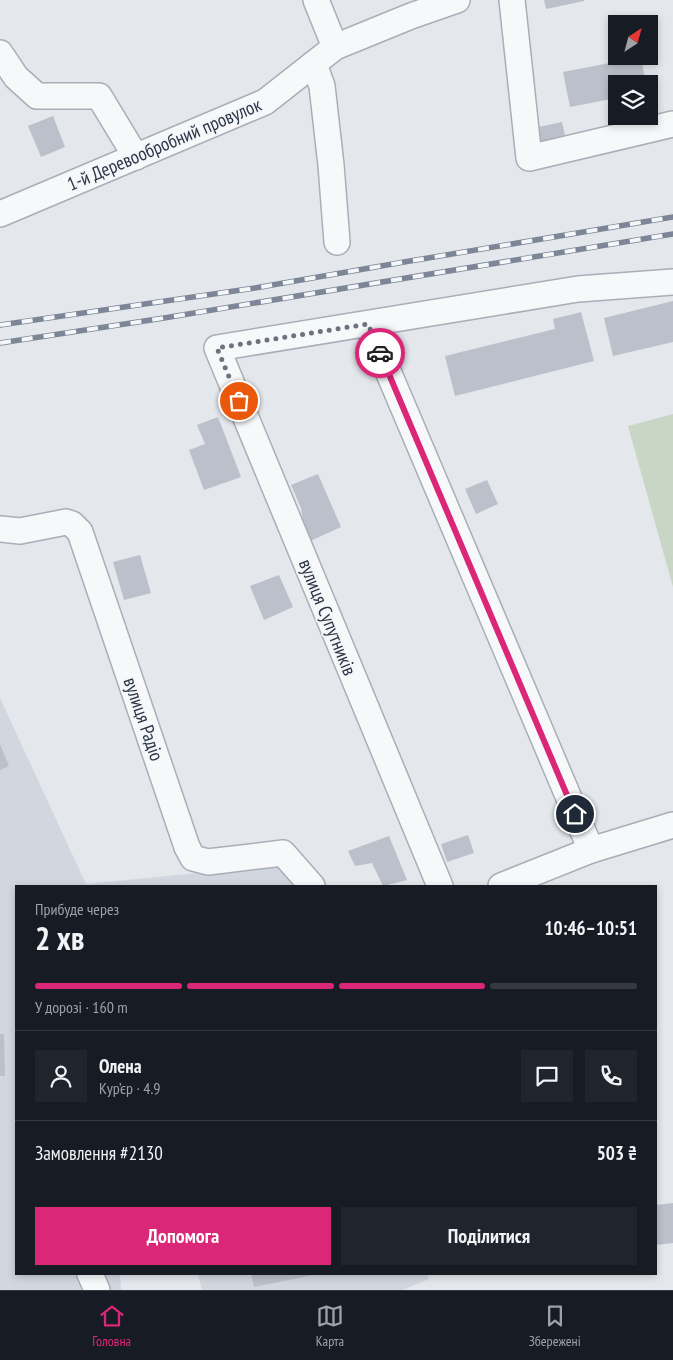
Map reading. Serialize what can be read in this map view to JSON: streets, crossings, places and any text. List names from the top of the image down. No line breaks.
{"streets":{"street":["1-й Деревообробний провулок","вулиця Супутників","вулиця Радіо"]},"north":"top right","page":{"heading":["2 хв","Прибуде через","10:46–10:51"],"panel":["Олена","Кур’єр · 4.9","Замовлення #2130","503 ₴"],"bar":"У дорозі · 160 m","buttons":["Допомога","Поділитися"],"tabs":["Головна","Карта","Збережені"]}}
